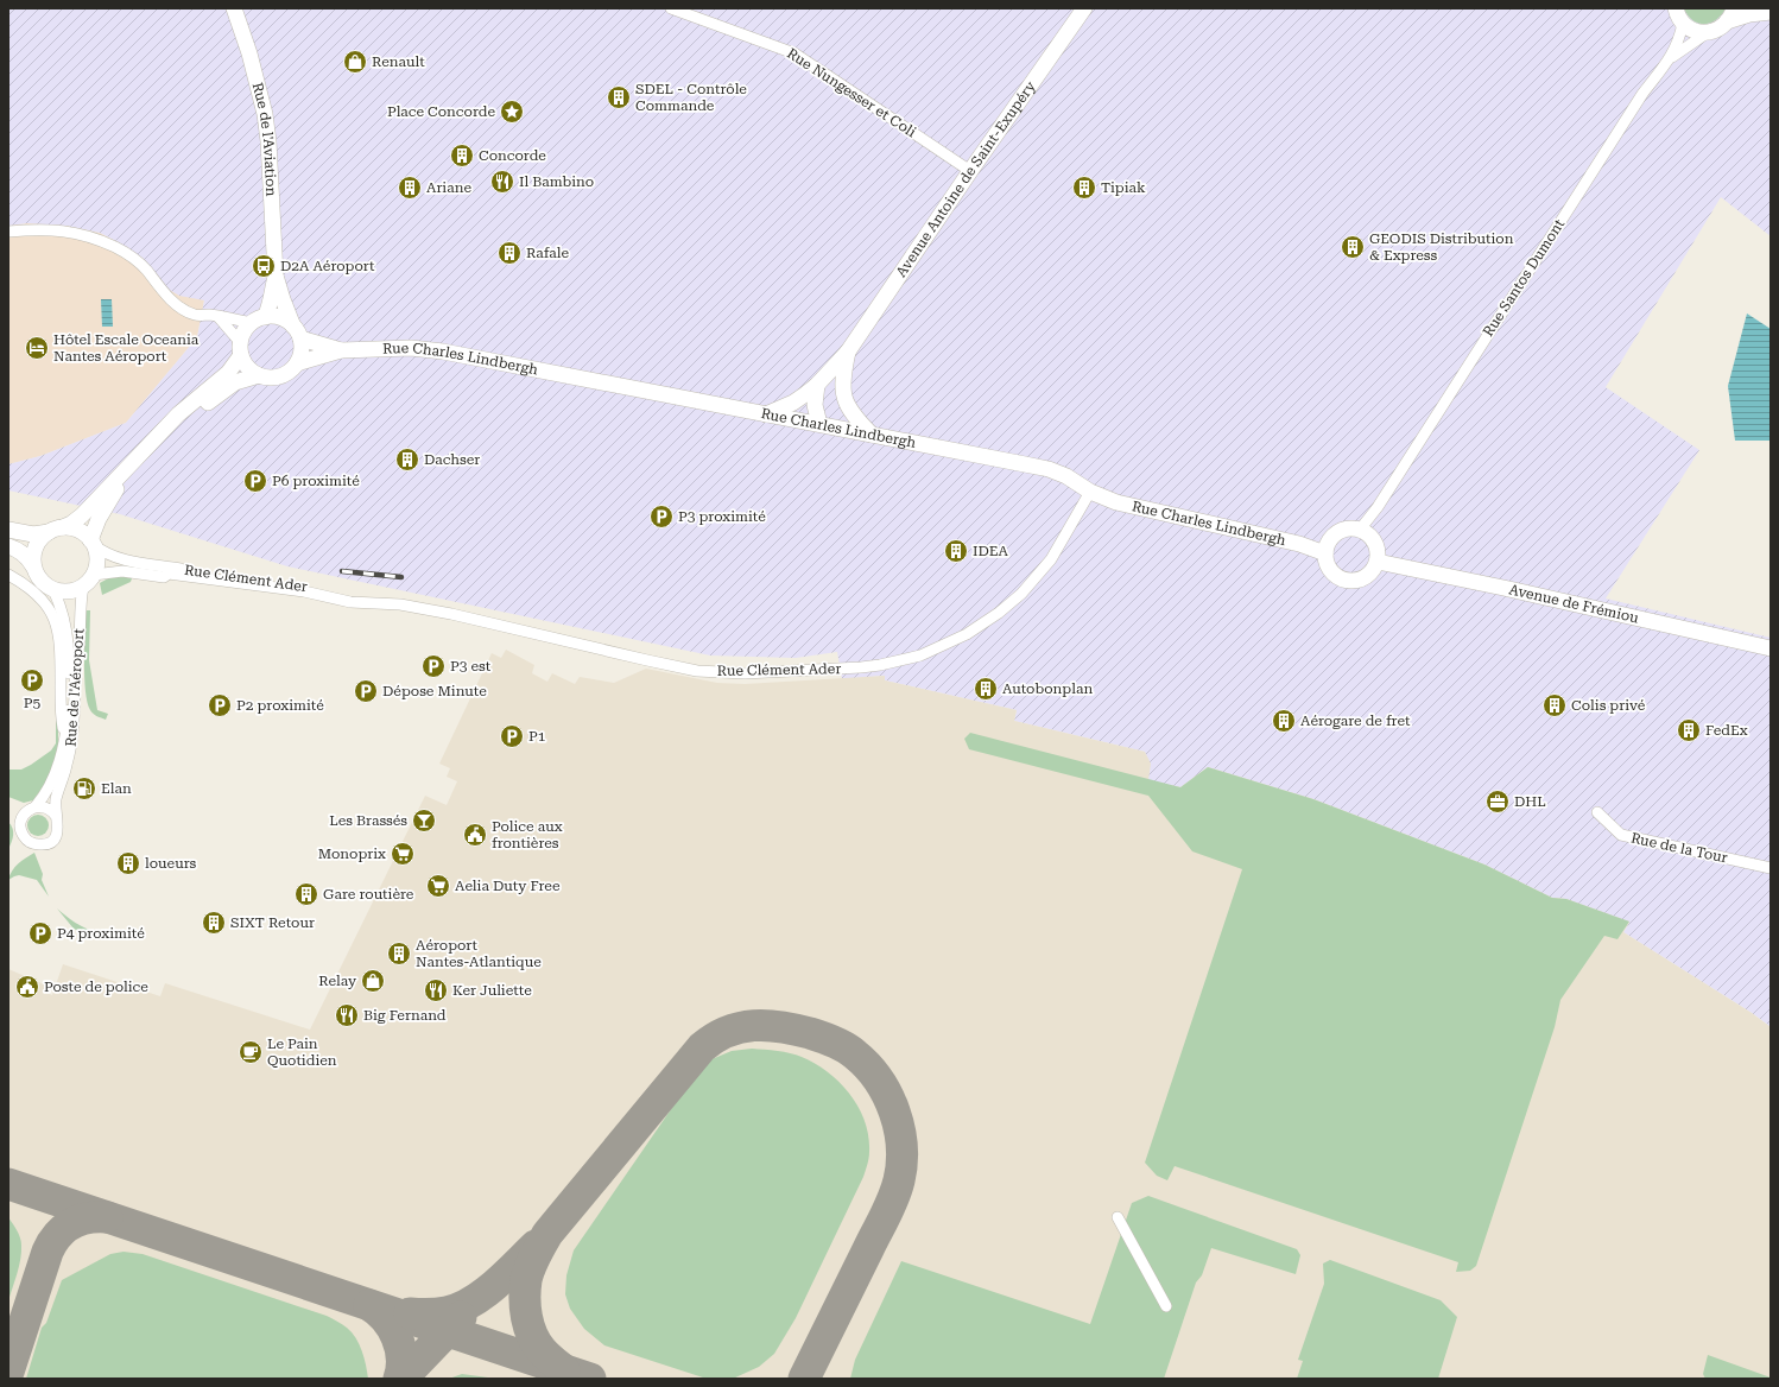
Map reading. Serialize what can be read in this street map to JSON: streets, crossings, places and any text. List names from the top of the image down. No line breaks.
{"streets":{"main road":["Rue de l'Aviation","Avenue Antoine de Saint-Exupéry","Rue Charles Lindbergh","Avenue de Frémiou"],"street":["Rue Nungesser et Coli","Rue Santos Dumont","Rue Clément Ader","Rue de l'Aéroport","Rue de la Tour"]},"crossings":[["Rue Nungesser et Coli","Avenue Antoine de Saint-Exupéry"],["Rue de l'Aviation","Rue Charles Lindbergh"],["Avenue Antoine de Saint-Exupéry","Rue Charles Lindbergh"],["Rue Santos Dumont","Rue Charles Lindbergh"],["Rue Santos Dumont","Avenue de Frémiou"],["Rue Charles Lindbergh","Rue Clément Ader"],["Rue Charles Lindbergh","Avenue de Frémiou"],["Rue Clément Ader","Rue de l'Aéroport"]],"places":{"shop":["Renault","Relay"],"building":["SDEL - Contrôle Commande","Concorde","Ariane","Tipiak","GEODIS Distribution & Express","Rafale","Dachser","IDEA","Autobonplan","Colis privé","Aérogare de fret","FedEx","loueurs","Gare routière","SIXT Retour","Aéroport Nantes-Atlantique"],"place":["Place Concorde"],"restaurant":["Il Bambino","Ker Juliette","Big Fernand"],"bus stop":["D2A Aéroport"],"hotel":["Hôtel Escale Oceania Nantes Aéroport"],"parking":["P6 proximité","P3 proximité","P3 est","P5","Dépose Minute","P2 proximité","P1","P4 proximité"],"fuel station":["Elan"],"office":["DHL"],"bar":["Les Brassés"],"public building":["Police aux frontières","Poste de police"],"supermarket":["Monoprix","Aelia Duty Free"],"cafe":["Le Pain Quotidien"]}}
